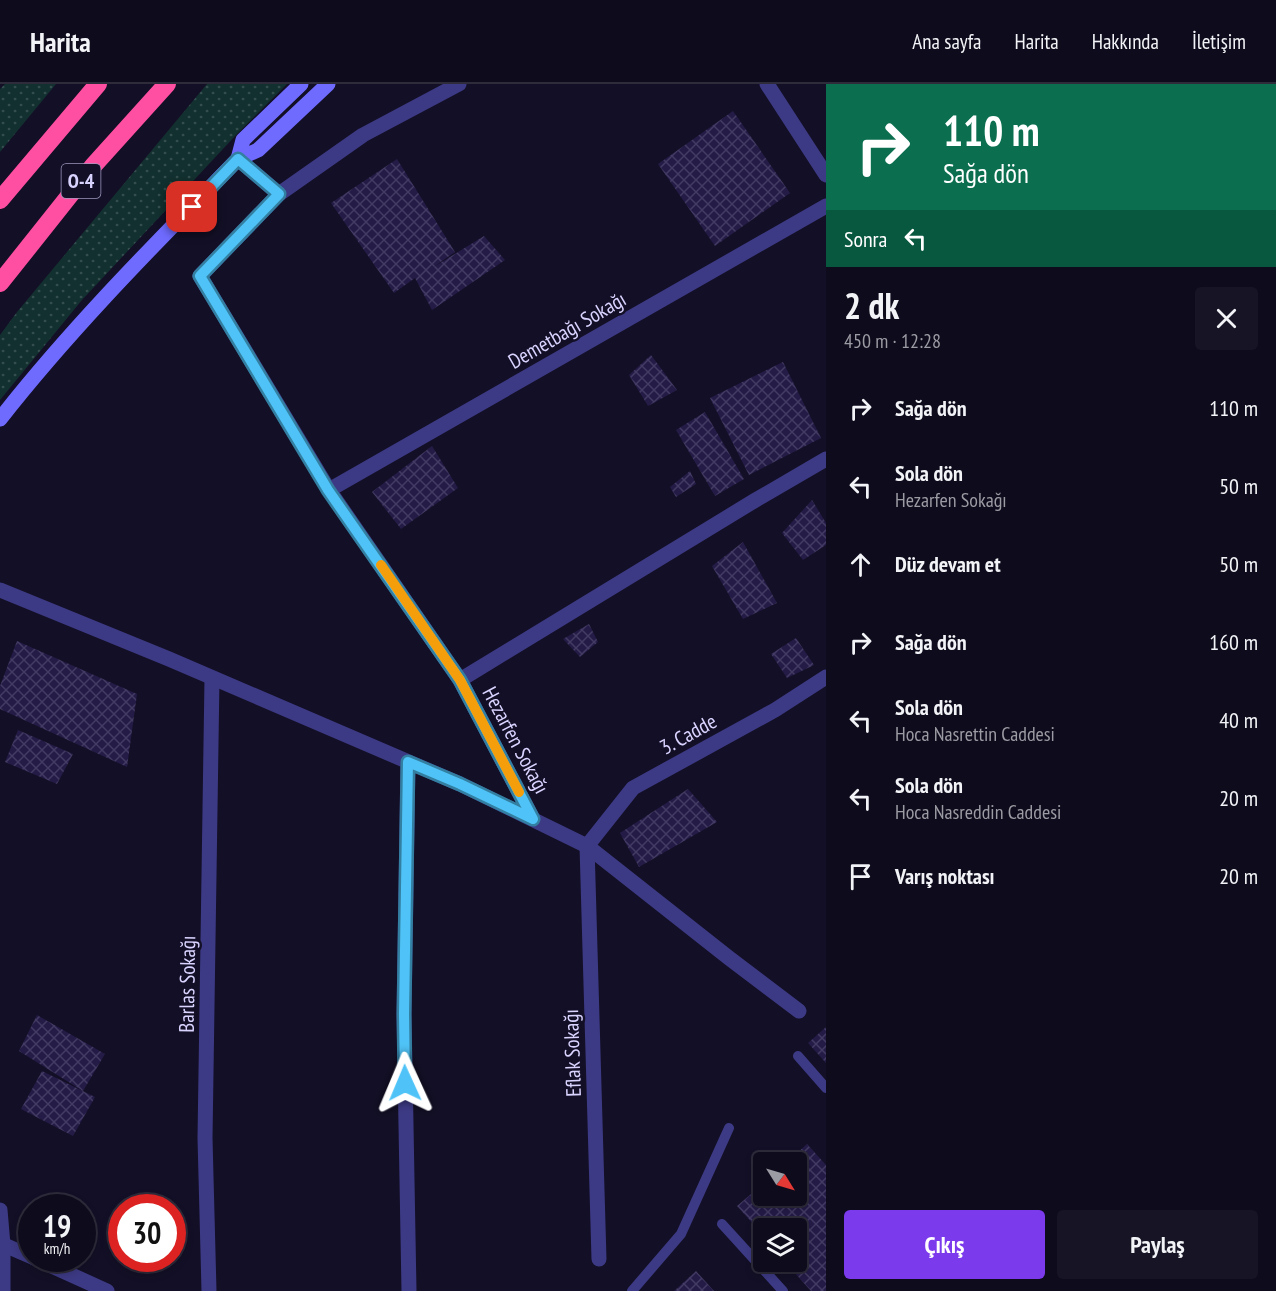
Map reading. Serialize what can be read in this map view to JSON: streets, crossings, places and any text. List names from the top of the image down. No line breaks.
{"streets":{"highway":["O-4"],"street":["Demetbağı Sokağı","3. Cadde","Hezarfen Sokağı","Barlas Sokağı","Eflak Sokağı"]},"crossings":[["Demetbağı Sokağı","Hezarfen Sokağı"],["3. Cadde","Eflak Sokağı"]],"north":"bottom right","page":{"header":"Harita","nav":["Ana sayfa","Harita","Hakkında","İletişim"],"turn":["110 m","Sağa dön"],"then":"Sonra","heading":["2 dk","450 m · 12:28"],"list":[{"name":"Sağa dön","value":"110 m"},{"name":"Sola dön","note":"Hezarfen Sokağı","value":"50 m"},{"name":"Düz devam et","value":"50 m"},{"name":"Sağa dön","value":"160 m"},{"name":"Sola dön","note":"Hoca Nasrettin Caddesi","value":"40 m"},{"name":"Sola dön","note":"Hoca Nasreddin Caddesi","value":"20 m"},{"name":"Varış noktası","value":"20 m"}],"speed":"19 km/h","limit":"30","buttons":["Çıkış","Paylaş"]}}
